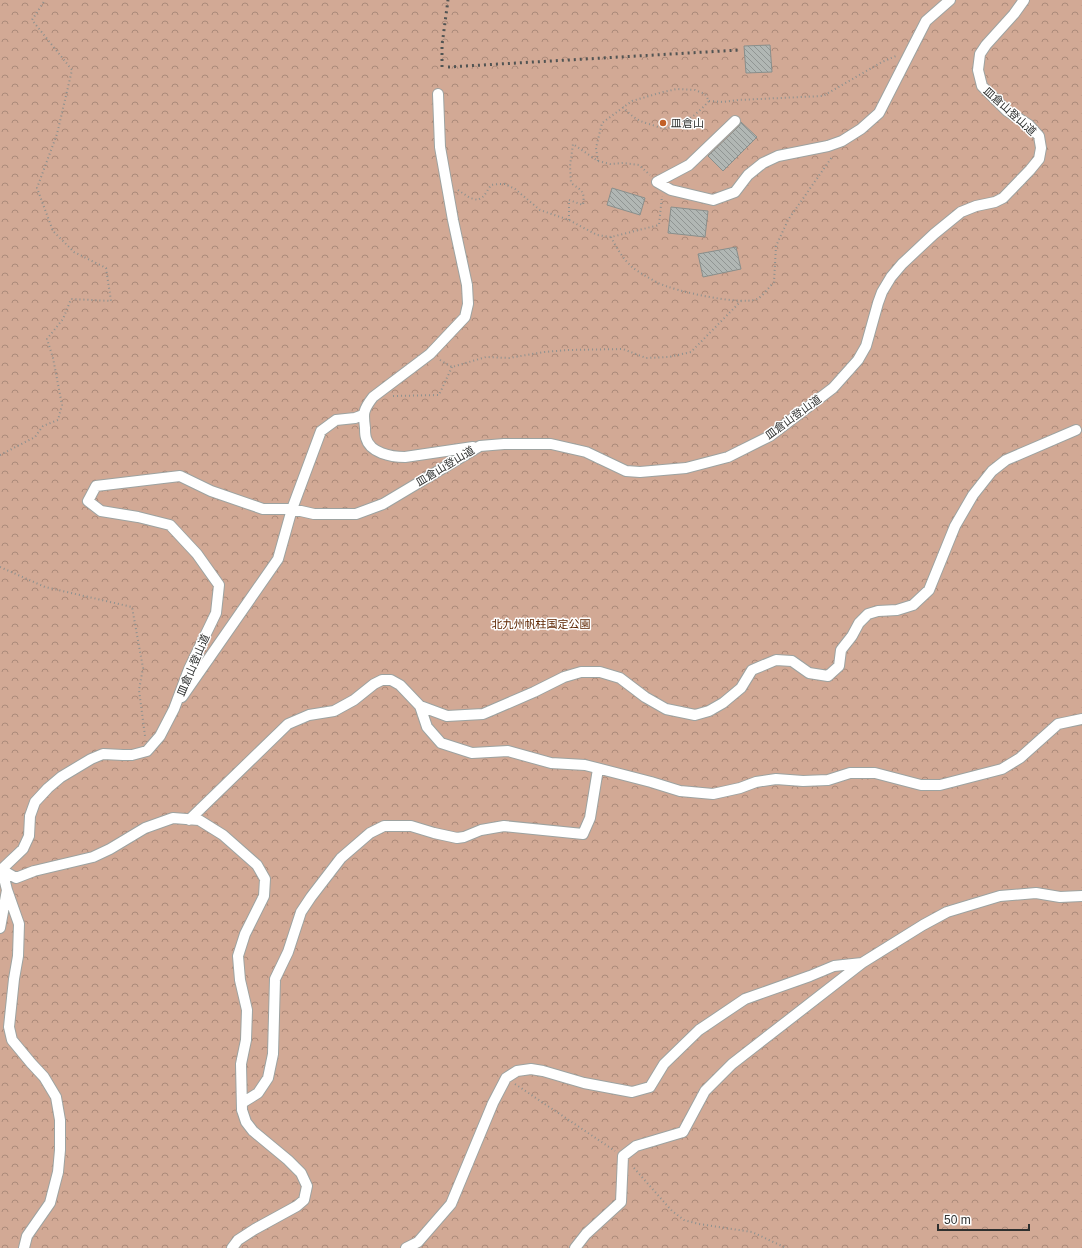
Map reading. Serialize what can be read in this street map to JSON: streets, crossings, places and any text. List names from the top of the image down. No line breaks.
{"streets":{"street":["皿倉山登山道"]},"parks":["北九州帆柱国定公園"],"places":["皿倉山"],"scale_bar":"50 m"}
